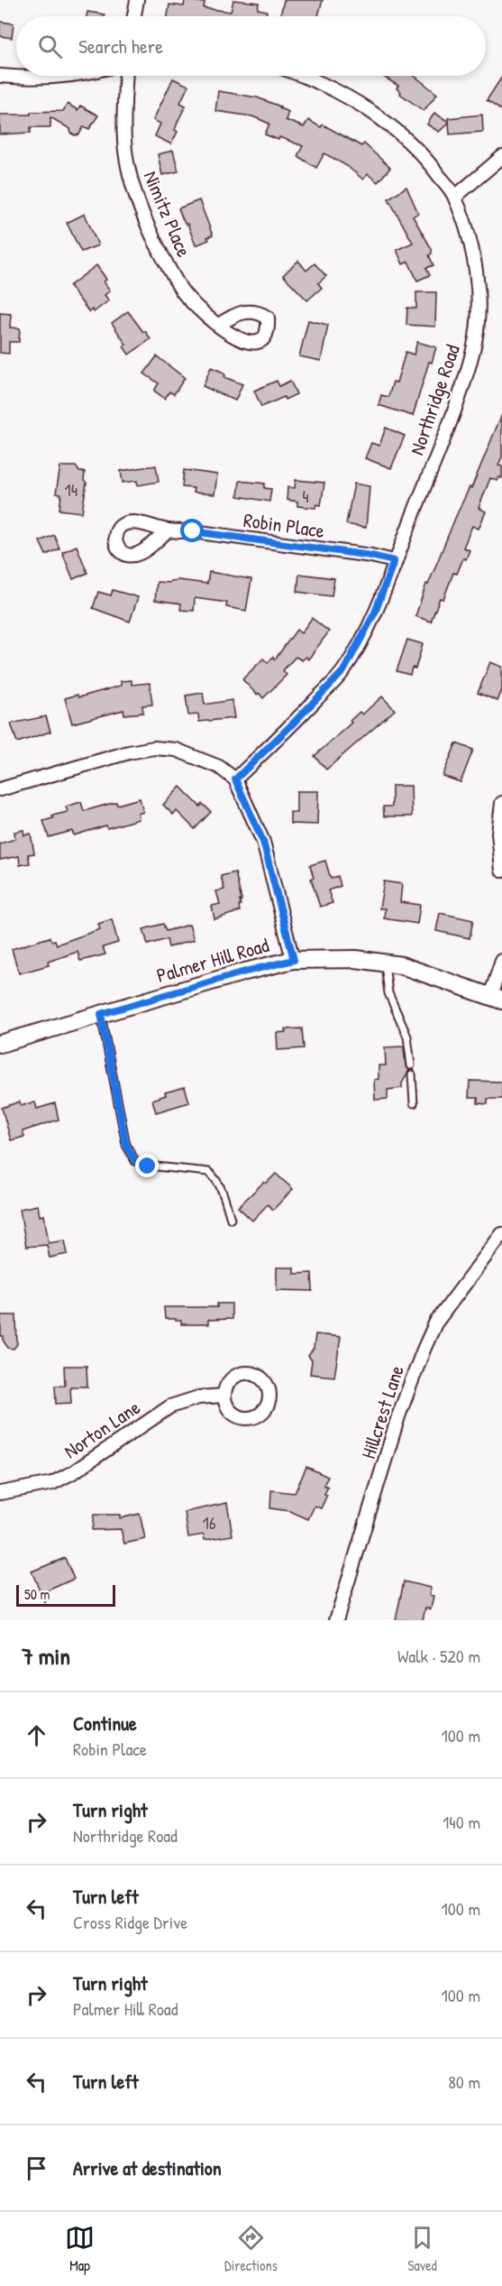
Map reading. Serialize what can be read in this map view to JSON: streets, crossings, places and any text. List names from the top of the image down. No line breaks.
{"streets":{"main road":["Palmer Hill Road"],"street":["Nimitz Place","Northridge Road","Robin Place","Hillcrest Lane","Norton Lane"]},"crossings":[["Northridge Road","Robin Place"]],"house_numbers":["14","4","16"],"scale_bar":"50 m","page":{"search":"Search here","scale":"50 m","heading":["7 min","Walk · 520 m"],"list":[["Continue","Robin Place","100 m"],["Turn right","Northridge Road","140 m"],["Turn left","Cross Ridge Drive","100 m"],["Turn right","Palmer Hill Road","100 m"],["Turn left","80 m"],"Arrive at destination"],"nav":["Map","Directions","Saved"]}}
